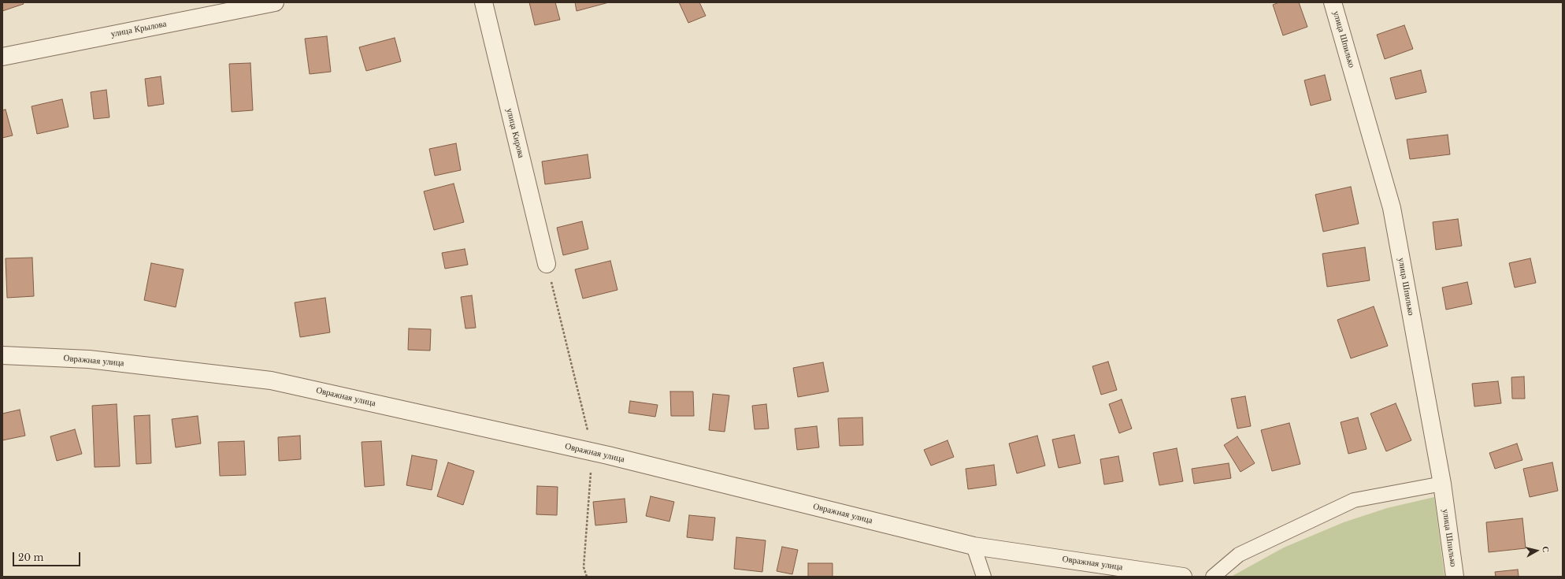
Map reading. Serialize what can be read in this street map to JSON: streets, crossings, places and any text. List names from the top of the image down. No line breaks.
{"streets":{"street":["улица Крылова","улица Шпилько","улица Кирова","Овражная улица"]},"scale_bar":"20 m","north":"right"}
